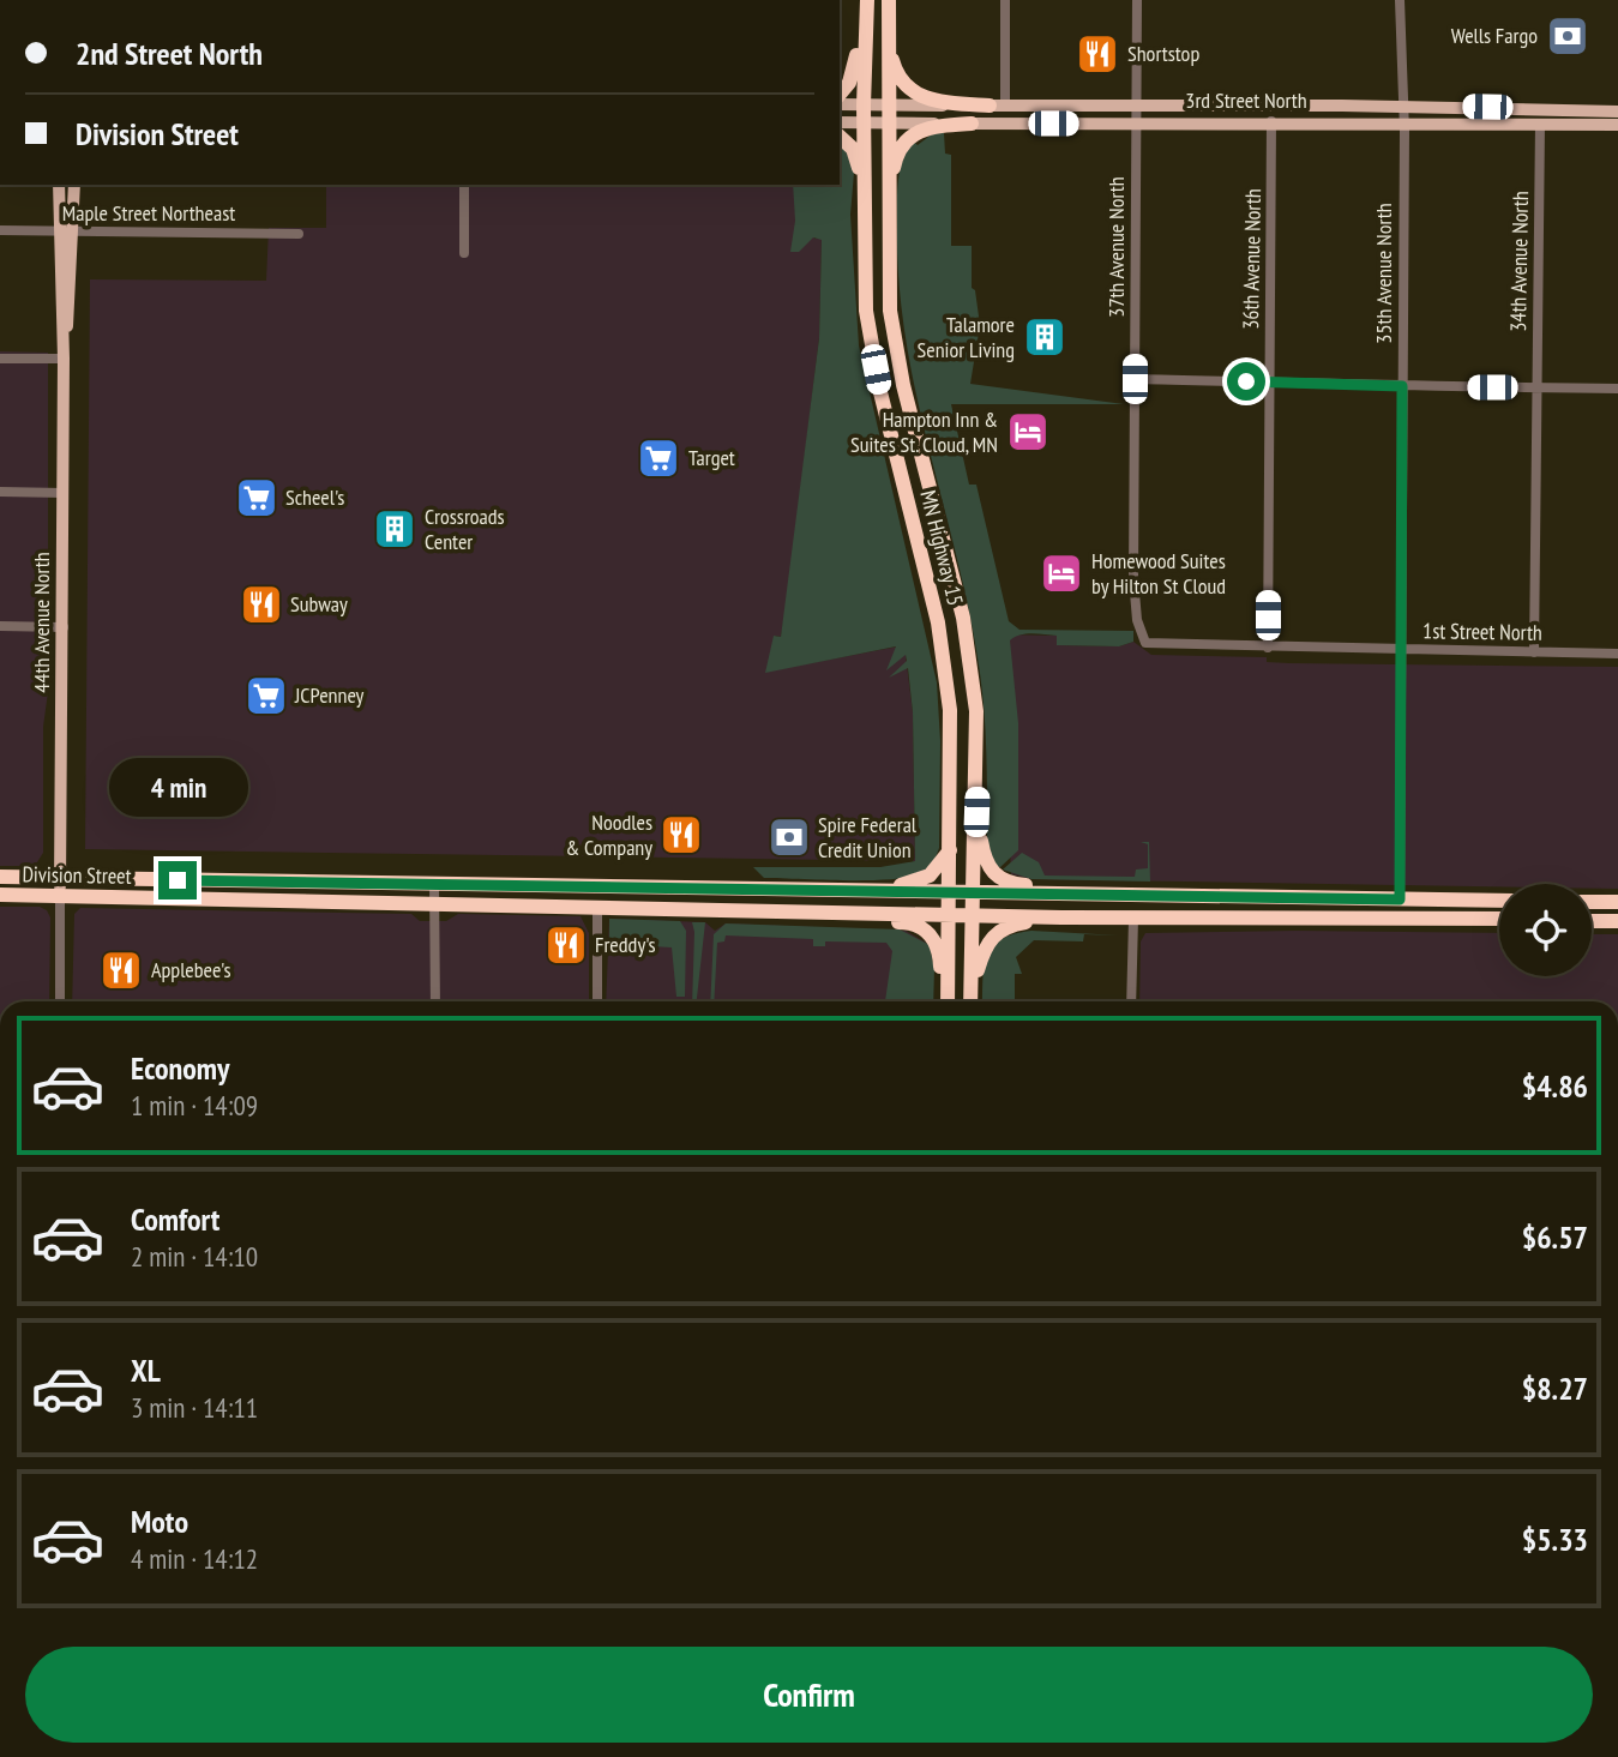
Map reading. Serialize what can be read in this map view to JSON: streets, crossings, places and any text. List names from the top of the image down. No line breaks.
{"streets":{"highway":["MN Highway 15","Division Street"],"main road":["3rd Street North","44th Avenue North"],"street":["Maple Street Northeast","37th Avenue North","36th Avenue North","34th Avenue North","35th Avenue North","1st Street North"]},"crossings":[["3rd Street North","37th Avenue North"],["3rd Street North","36th Avenue North"],["3rd Street North","34th Avenue North"],["3rd Street North","35th Avenue North"],["3rd Street North","MN Highway 15"],["Maple Street Northeast","44th Avenue North"],["37th Avenue North","1st Street North"],["36th Avenue North","1st Street North"],["34th Avenue North","1st Street North"],["35th Avenue North","1st Street North"],["35th Avenue North","Division Street"],["MN Highway 15","Division Street"],["44th Avenue North","Division Street"]],"places":{"bank":["Wells Fargo","Spire Federal Credit Union"],"restaurant":["Shortstop","Subway","Noodles & Company","Freddy's","Applebee's"],"building":["Talamore Senior Living","Crossroads Center"],"hotel":["Hampton Inn & Suites St. Cloud, MN","Homewood Suites by Hilton St Cloud"],"supermarket":["Target","Scheel's","JCPenney"]},"page":{"banner":["2nd Street North","Division Street"],"bubble":"4 min","list":[{"name":"Economy","note":"1 min · 14:09","value":"$4.86"},{"name":"Comfort","note":"2 min · 14:10","value":"$6.57"},{"name":"XL","note":"3 min · 14:11","value":"$8.27"},{"name":"Moto","note":"4 min · 14:12","value":"$5.33"}],"buttons":"Confirm"}}
